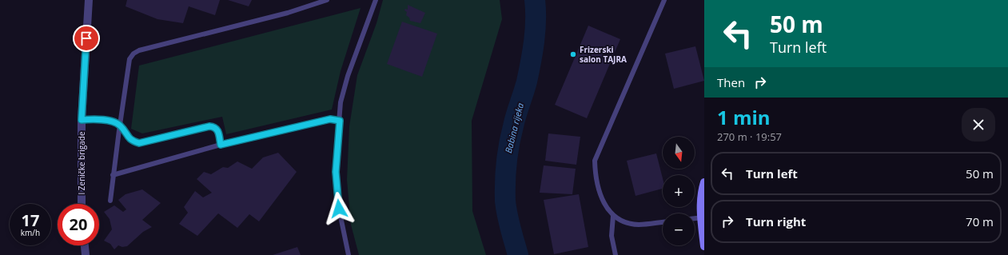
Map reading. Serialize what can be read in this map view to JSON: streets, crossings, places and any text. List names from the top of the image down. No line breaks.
{"streets":{"street":["I Zeničke brigade"]},"water":["Babina rijeka"],"places":["Frizerski salon TAJRA"],"north":"bottom","page":{"turn":["50 m","Turn left"],"then":"Then","heading":["1 min","270 m · 19:57"],"map_buttons":["+","−"],"list":[{"name":"Turn left","value":"50 m"},{"name":"Turn right","value":"70 m"}],"speed":"17 km/h","limit":"20"}}
